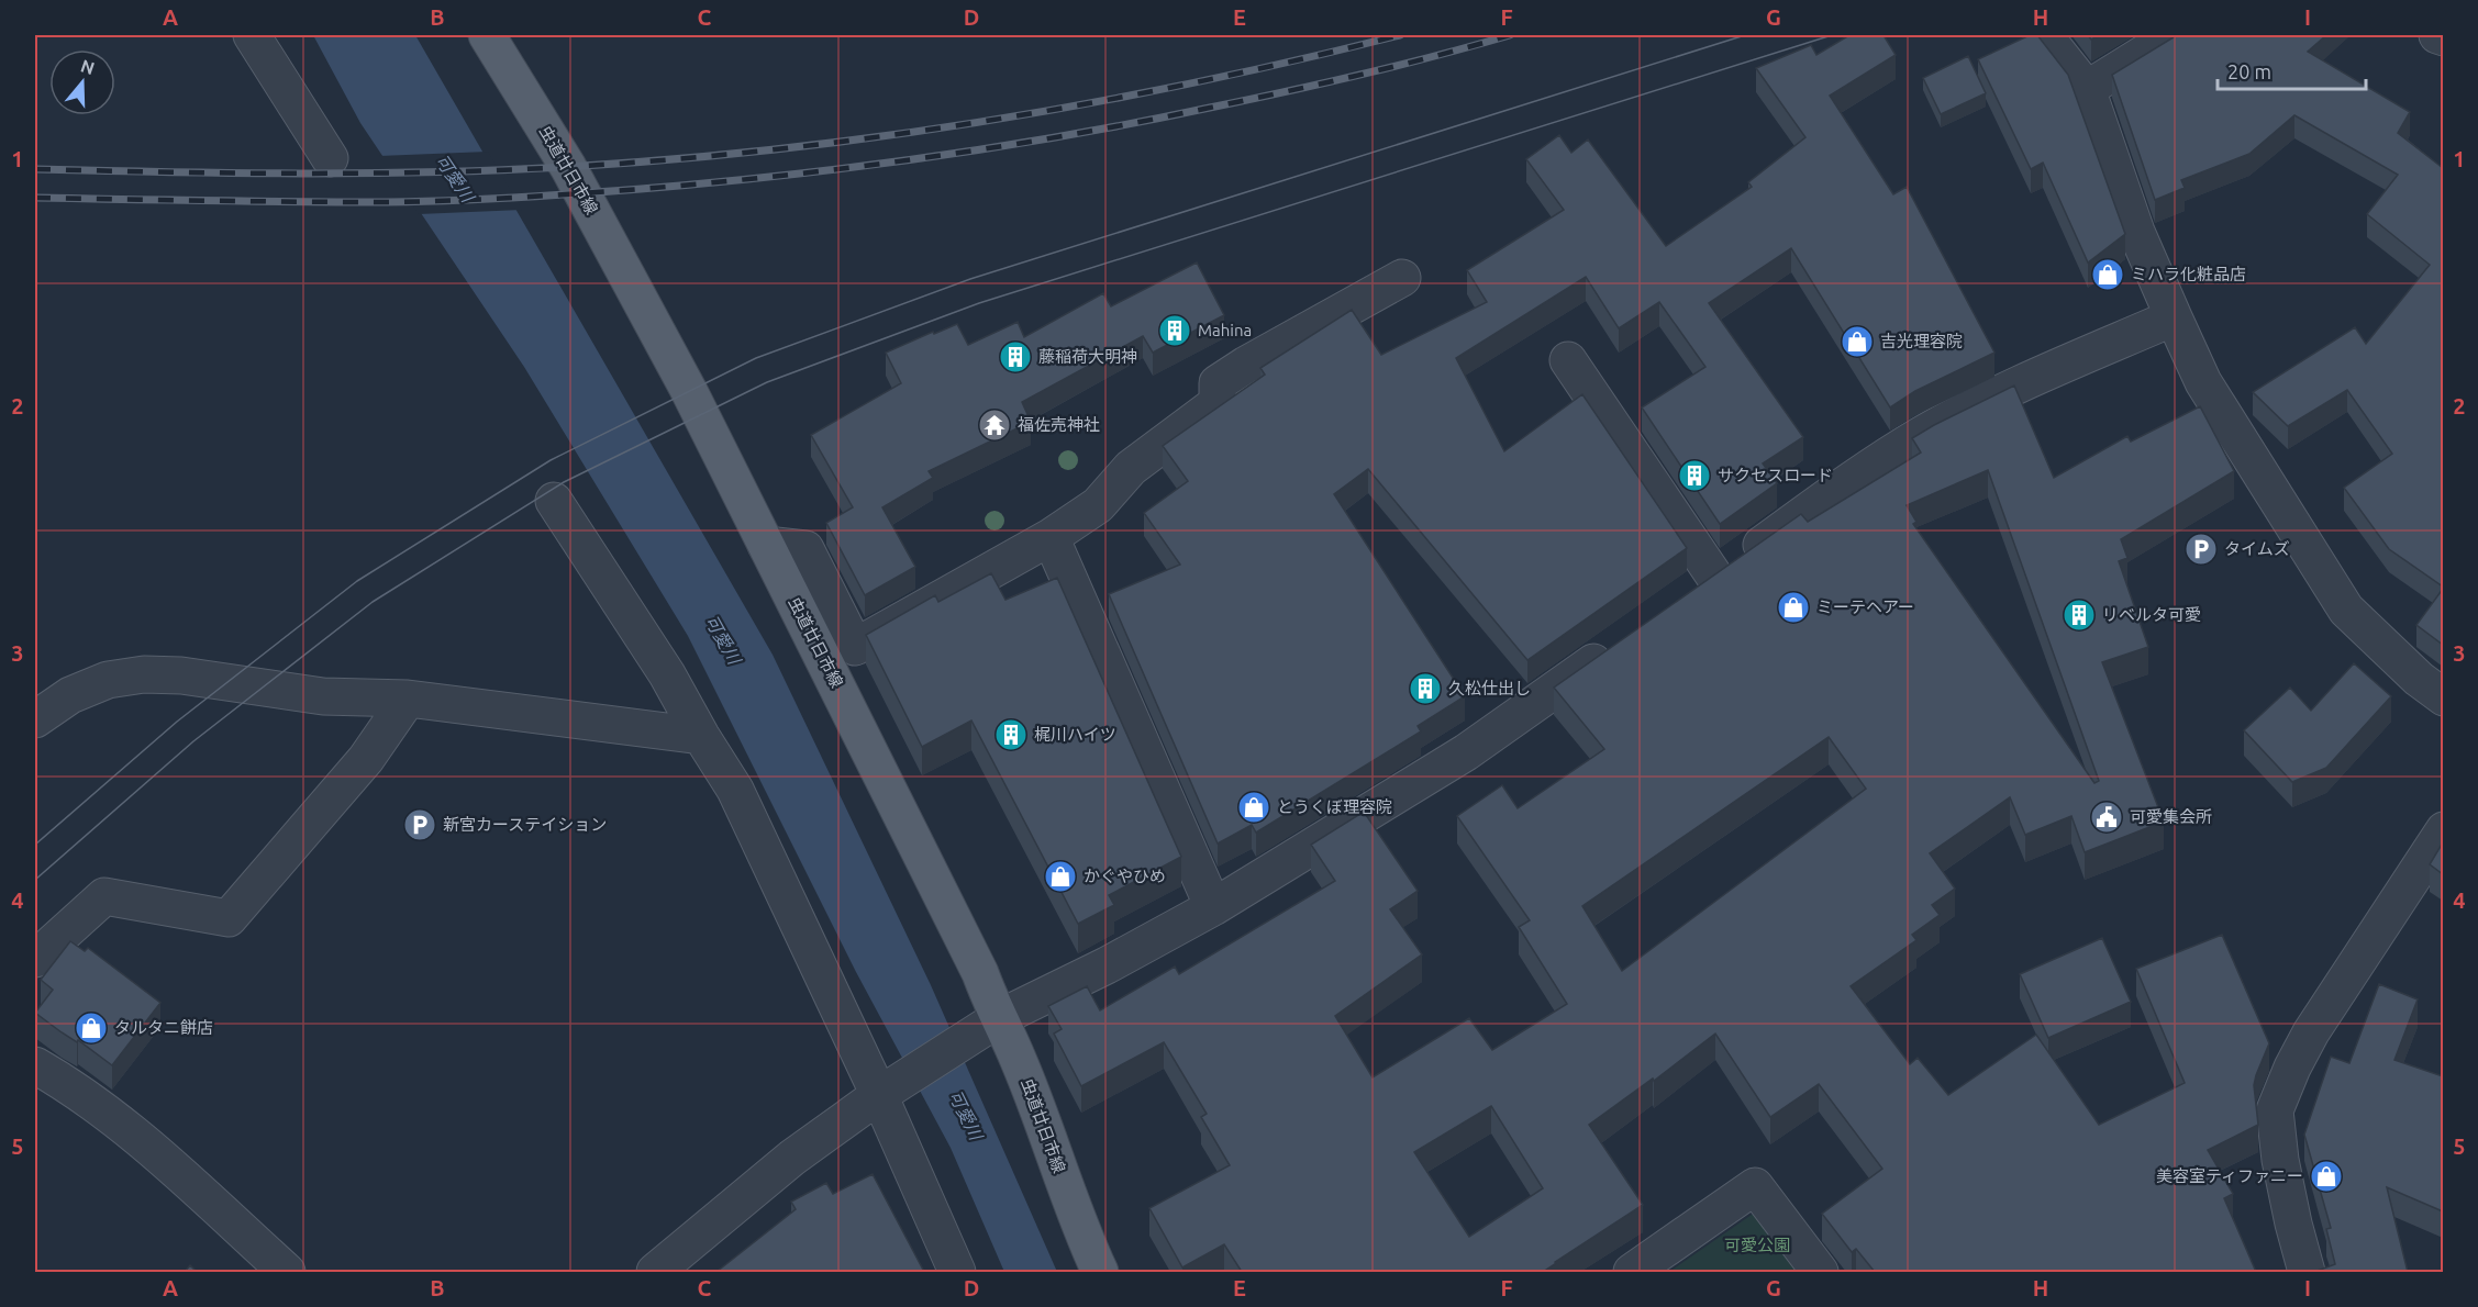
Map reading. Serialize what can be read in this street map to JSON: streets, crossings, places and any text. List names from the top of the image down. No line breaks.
{"streets":{"main road":["虫道廿日市線"]},"water":["可愛川"],"parks":["可愛公園"],"places":{"shop":["ミハラ化粧品店","吉光理容院","ミーテヘアー","とうくぼ理容院","かぐやひめ","タルタニ餅店","美容室ティファニー"],"building":["Mahina","藤稲荷大明神","サクセスロード","リベルタ可愛","久松仕出し","梶川ハイツ"],"temple":["福佐売神社"],"parking":["タイムズ","新宮カーステイション"],"public building":["可愛集会所"]},"scale_bar":"20 m","north":"top","grid":{"columns":["A","B","C","D","E","F","G","H","I"],"rows":["1","2","3","4","5"]}}
